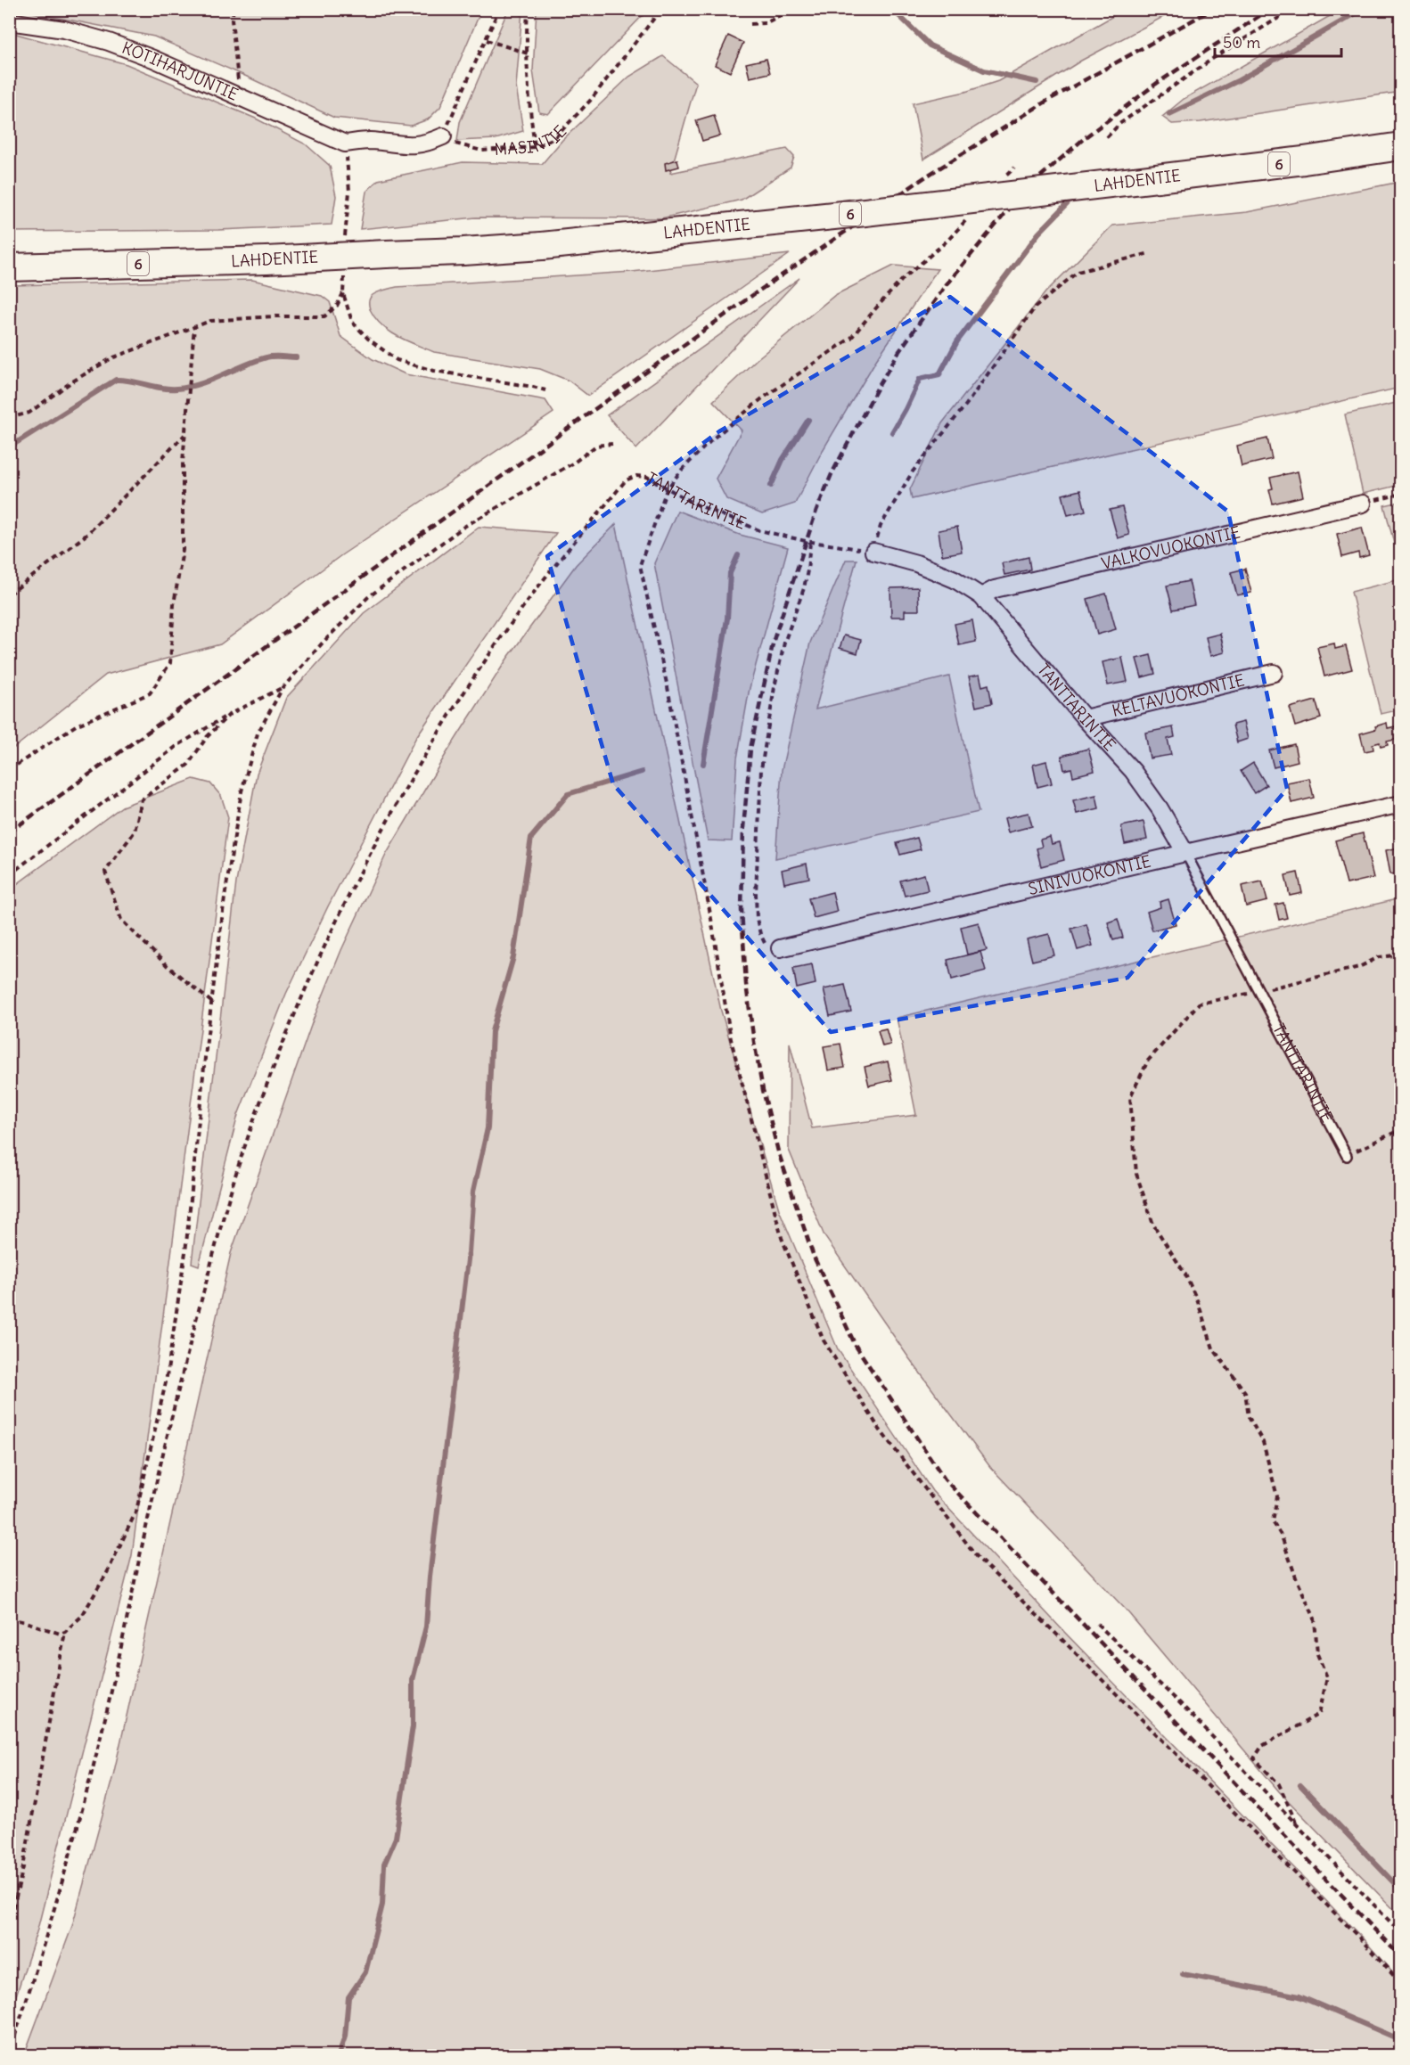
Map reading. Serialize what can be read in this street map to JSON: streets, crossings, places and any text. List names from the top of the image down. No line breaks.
{"streets":{"highway":["6","LAHDENTIE"],"street":["KOTIHARJUNTIE","TANTTARINTIE","VALKOVUOKONTIE","KELTAVUOKONTIE","SINIVUOKONTIE"],"path":["MASINTIE"]},"crossings":[["TANTTARINTIE","VALKOVUOKONTIE"],["TANTTARINTIE","KELTAVUOKONTIE"],["TANTTARINTIE","SINIVUOKONTIE"]],"scale_bar":"50 m"}
